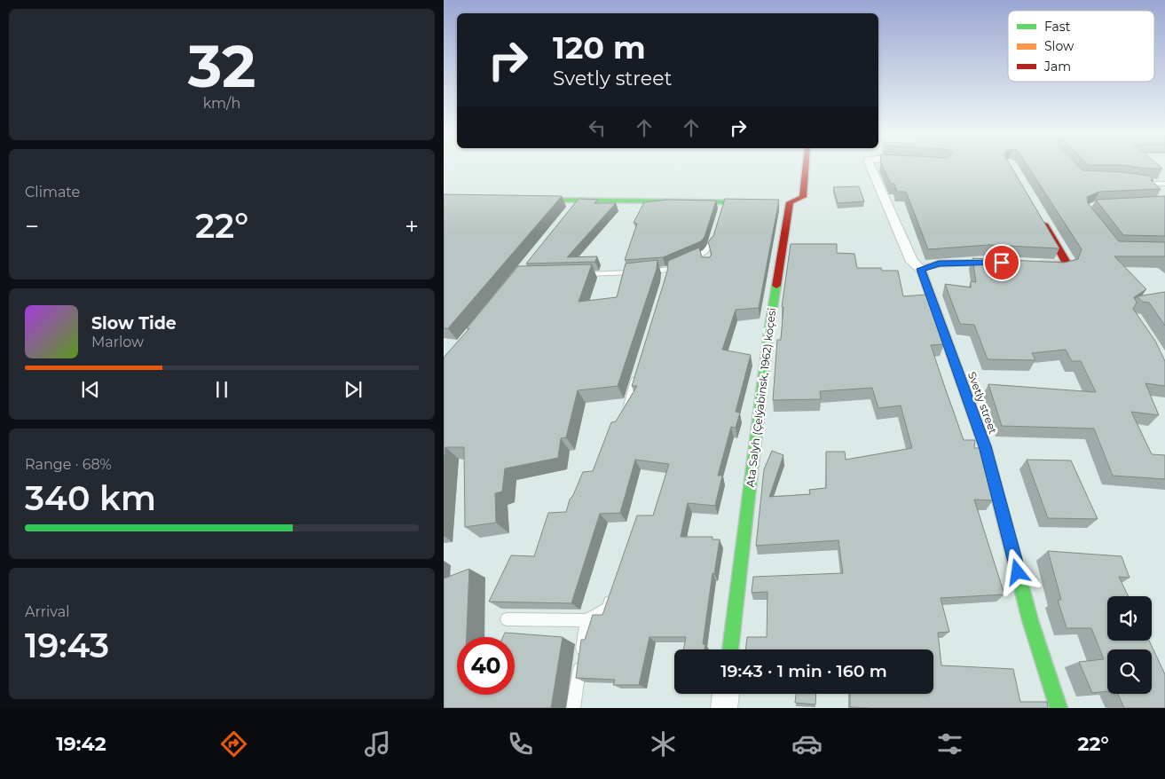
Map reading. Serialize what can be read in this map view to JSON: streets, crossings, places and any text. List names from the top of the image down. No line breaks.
{"streets":{"street":["Ata Salyh (Çelýabinsk, 1962) köçesi","Svetly street"]},"legend":["Fast","Slow","Jam"],"page":{"tile":[["32","km/h"],"Climate",["Range · 68%","340 km"],["Arrival","19:43"]],"turn":["120 m","Svetly street"],"heat":["−","22°","+"],"song":["Slow Tide","Marlow"],"limit":"40","trip":"19:43 · 1 min · 160 m","tabs":["19:42","22°"]}}
